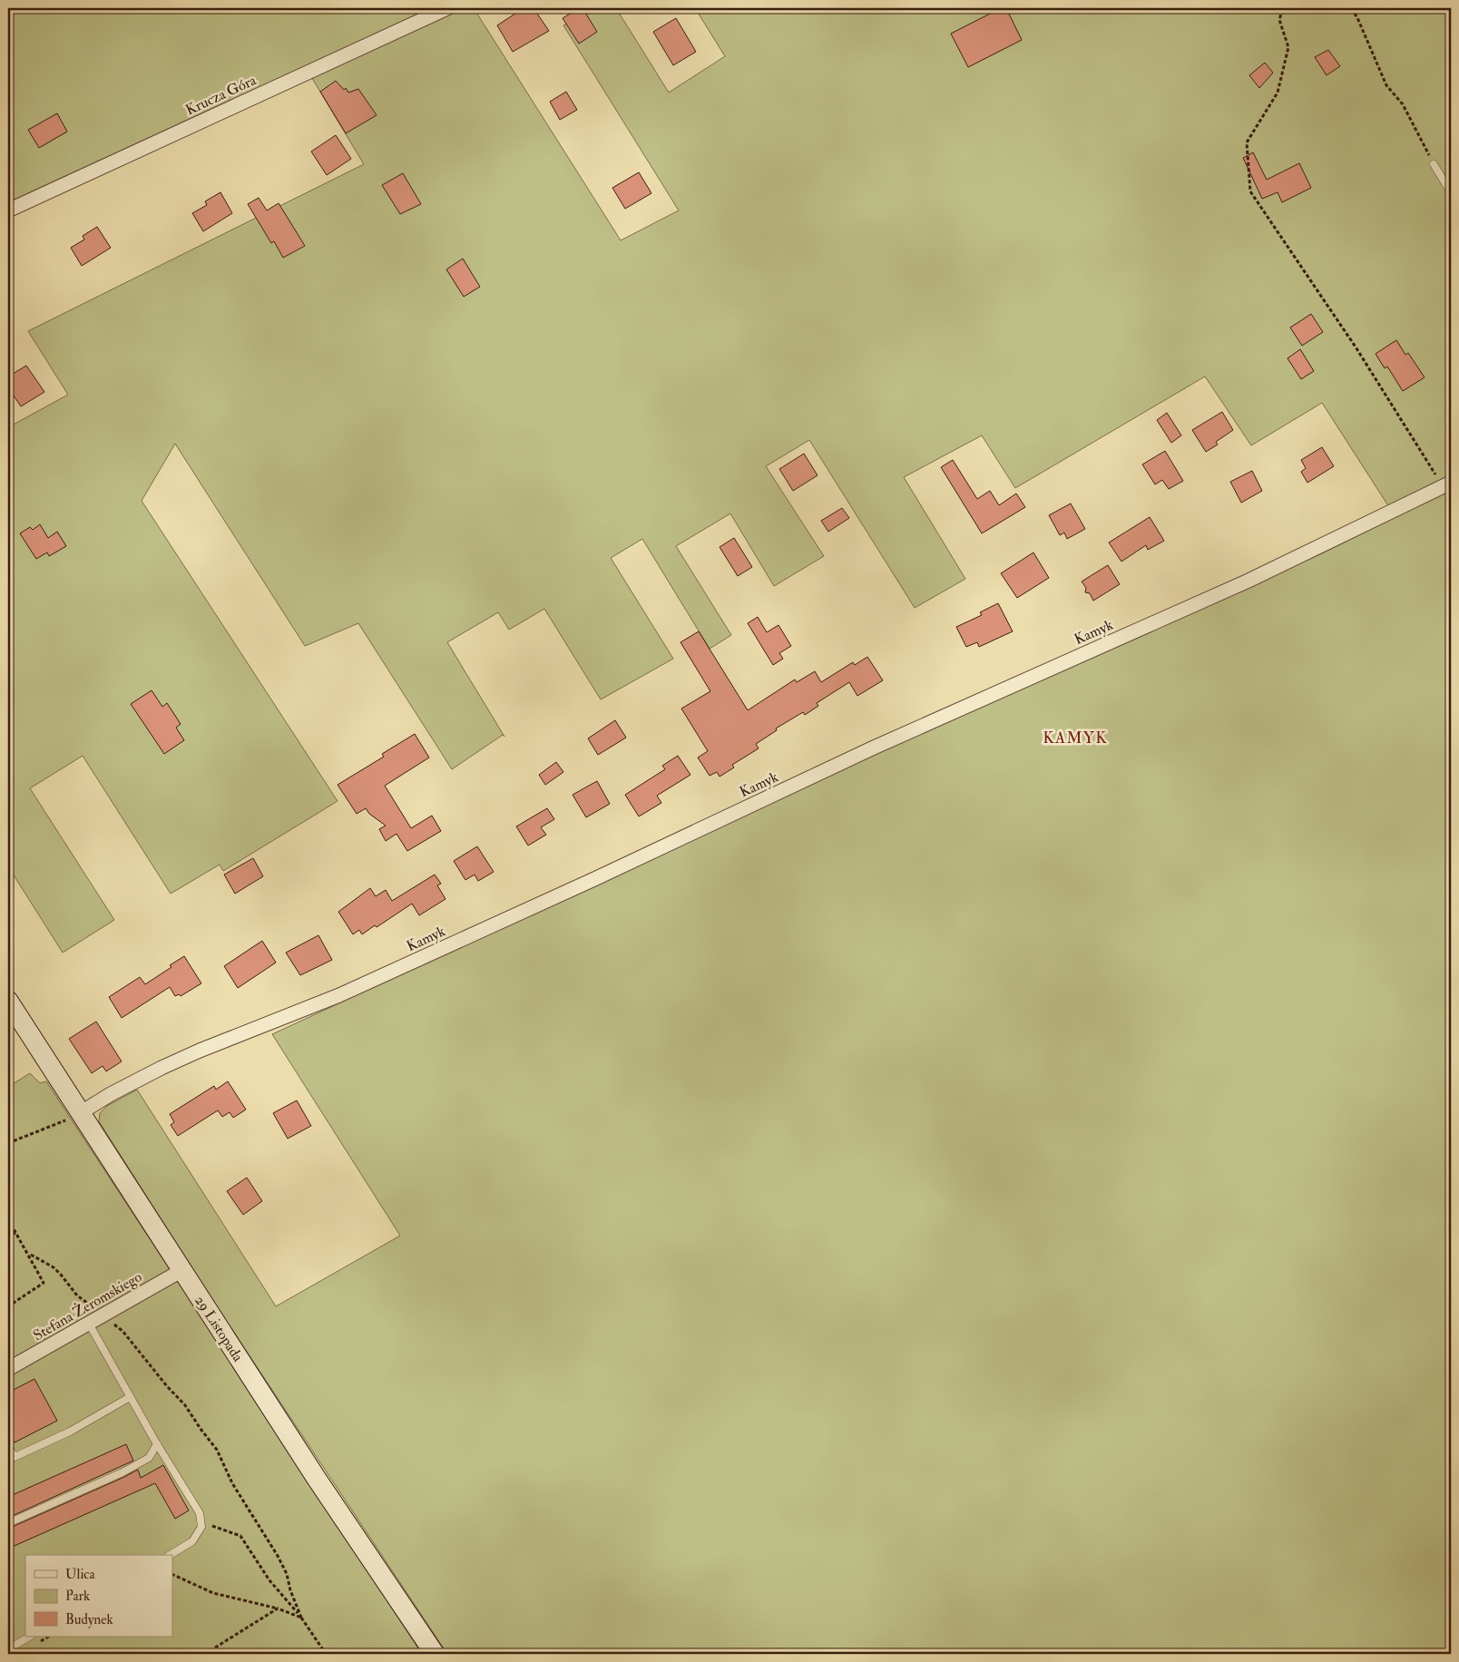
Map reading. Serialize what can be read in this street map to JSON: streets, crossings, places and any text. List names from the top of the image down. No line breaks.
{"streets":{"street":["Krucza Góra","Kamyk","Stefana Żeromskiego","29 Listopada"]},"crossings":[["Kamyk","29 Listopada"],["Stefana Żeromskiego","29 Listopada"]],"districts":["KAMYK"],"legend":["Ulica","Park","Budynek"]}
